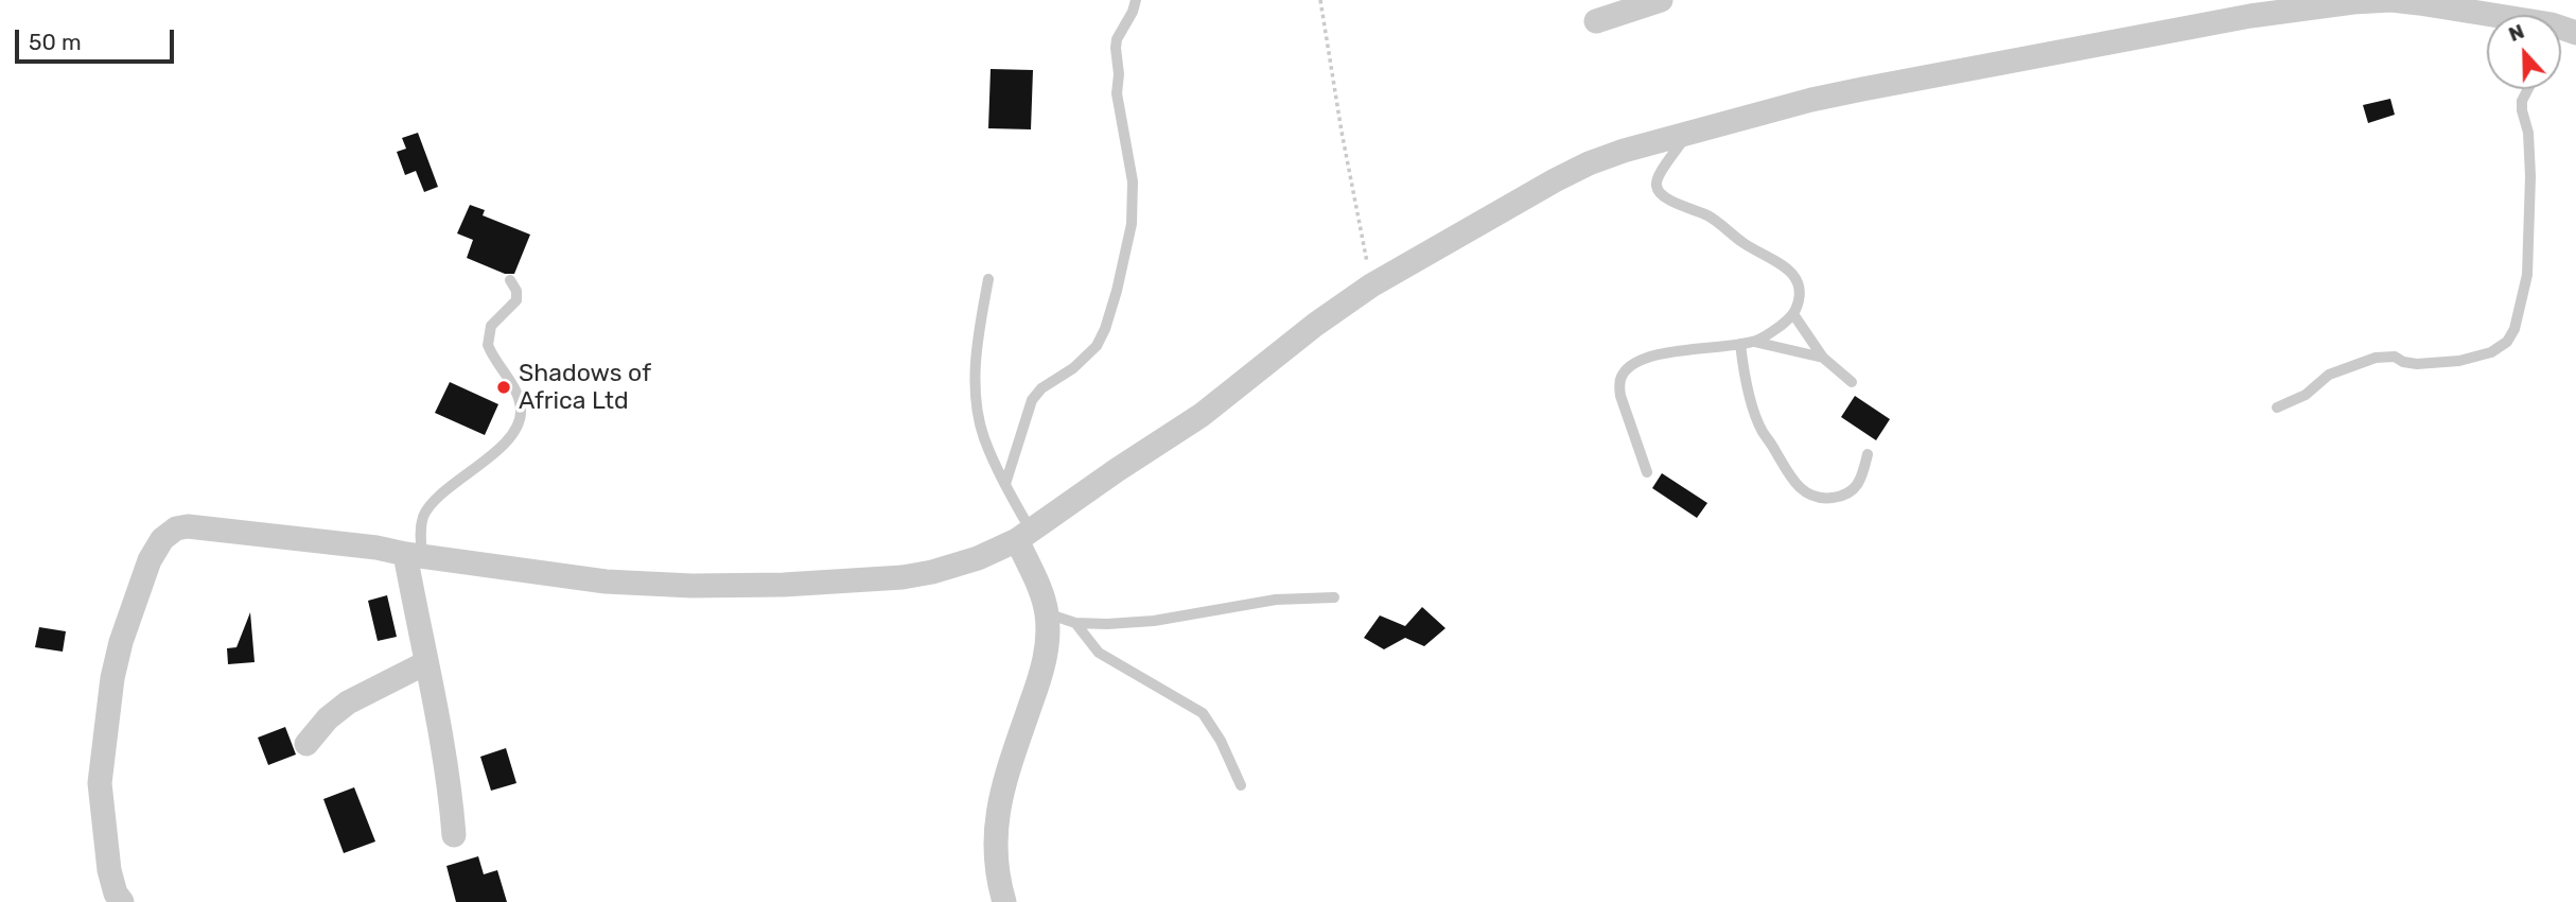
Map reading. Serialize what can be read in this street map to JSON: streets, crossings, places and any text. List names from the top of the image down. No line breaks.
{"places":["Shadows of Africa Ltd"],"scale_bar":"50 m","north":"top"}
